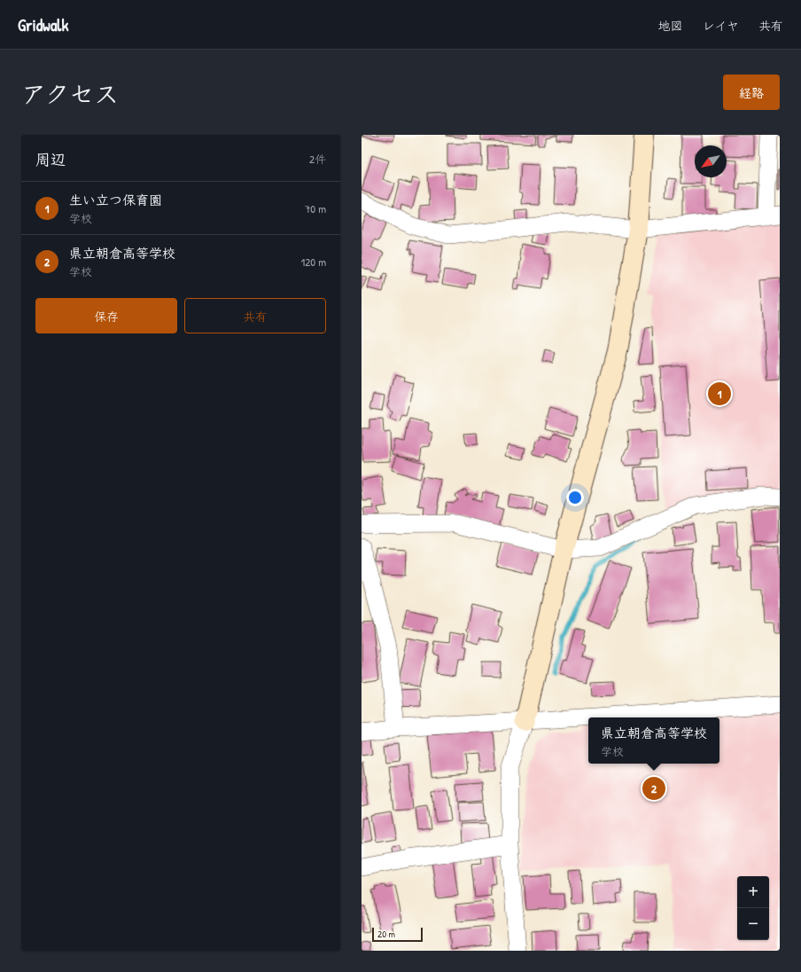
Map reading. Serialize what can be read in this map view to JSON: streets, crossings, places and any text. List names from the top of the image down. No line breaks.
{"scale_bar":"20 m","north":"bottom left","page":{"header":"Gridwalk","nav":["地図","レイヤ","共有"],"title":"アクセス","buttons":["経路",["保存","共有"]],"heading":["周辺","2件"],"list":[{"mark":"1","name":"生い立つ保育園","note":"学校","value":"70 m"},{"mark":"2","name":"県立朝倉高等学校","note":"学校","value":"120 m"}],"pins":["1","2"],"popup":["県立朝倉高等学校","学校"],"map_buttons":["+","−"],"scale":"20 m"}}
